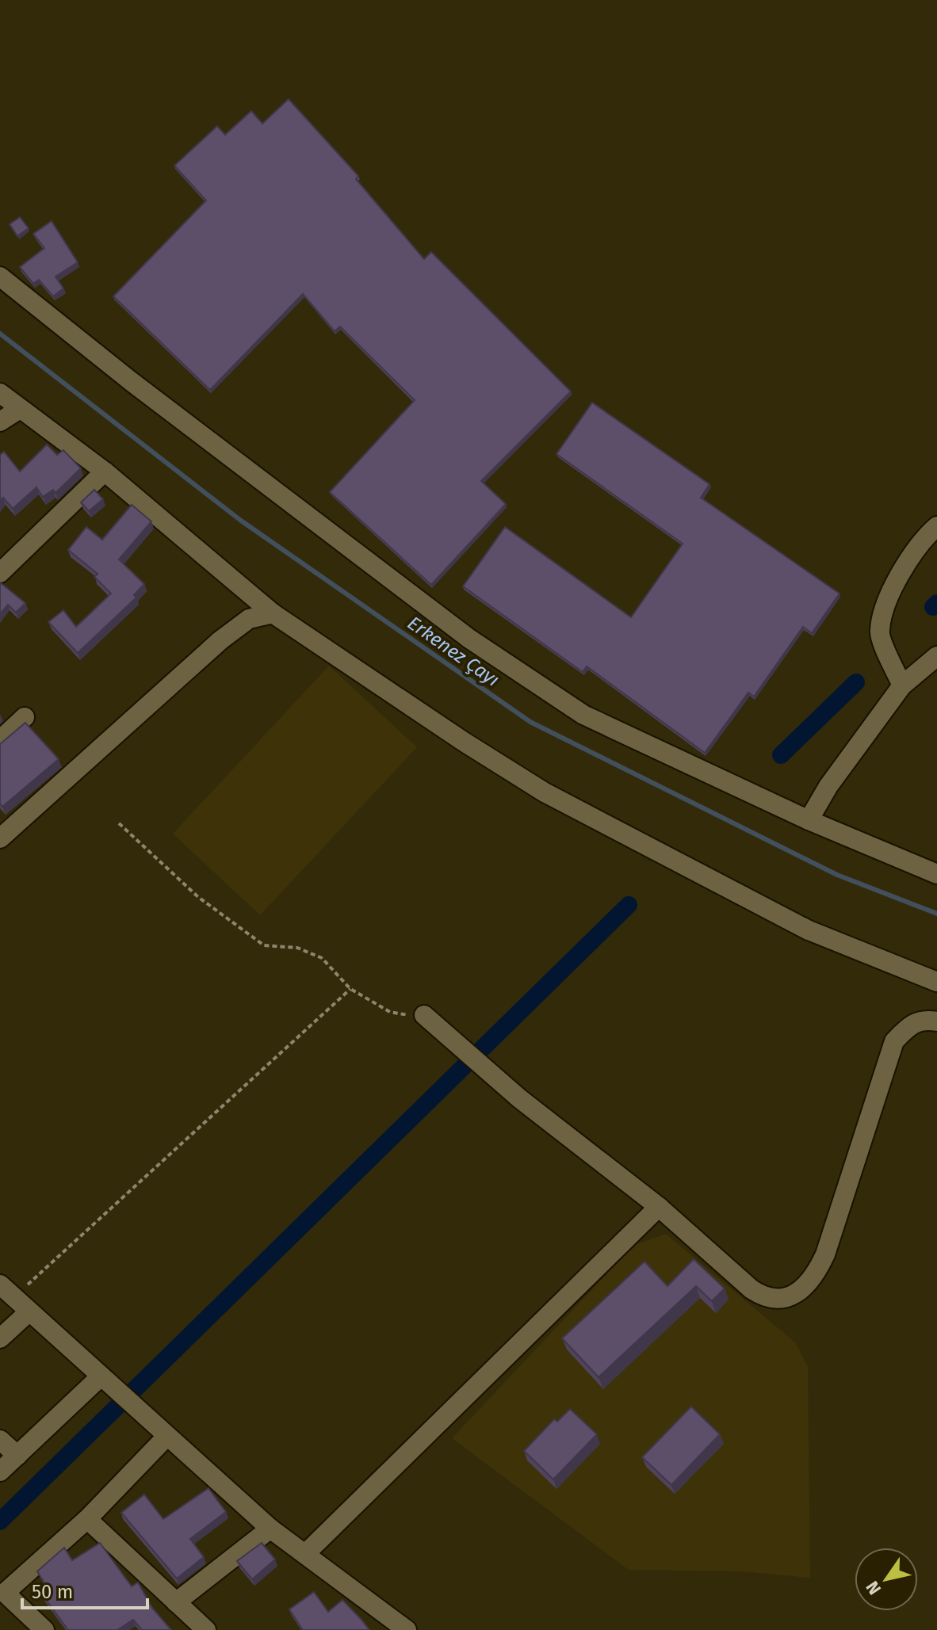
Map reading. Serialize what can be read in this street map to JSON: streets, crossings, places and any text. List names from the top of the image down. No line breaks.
{"water":["Erkenez Çayı"],"scale_bar":"50 m","north":"bottom left"}
